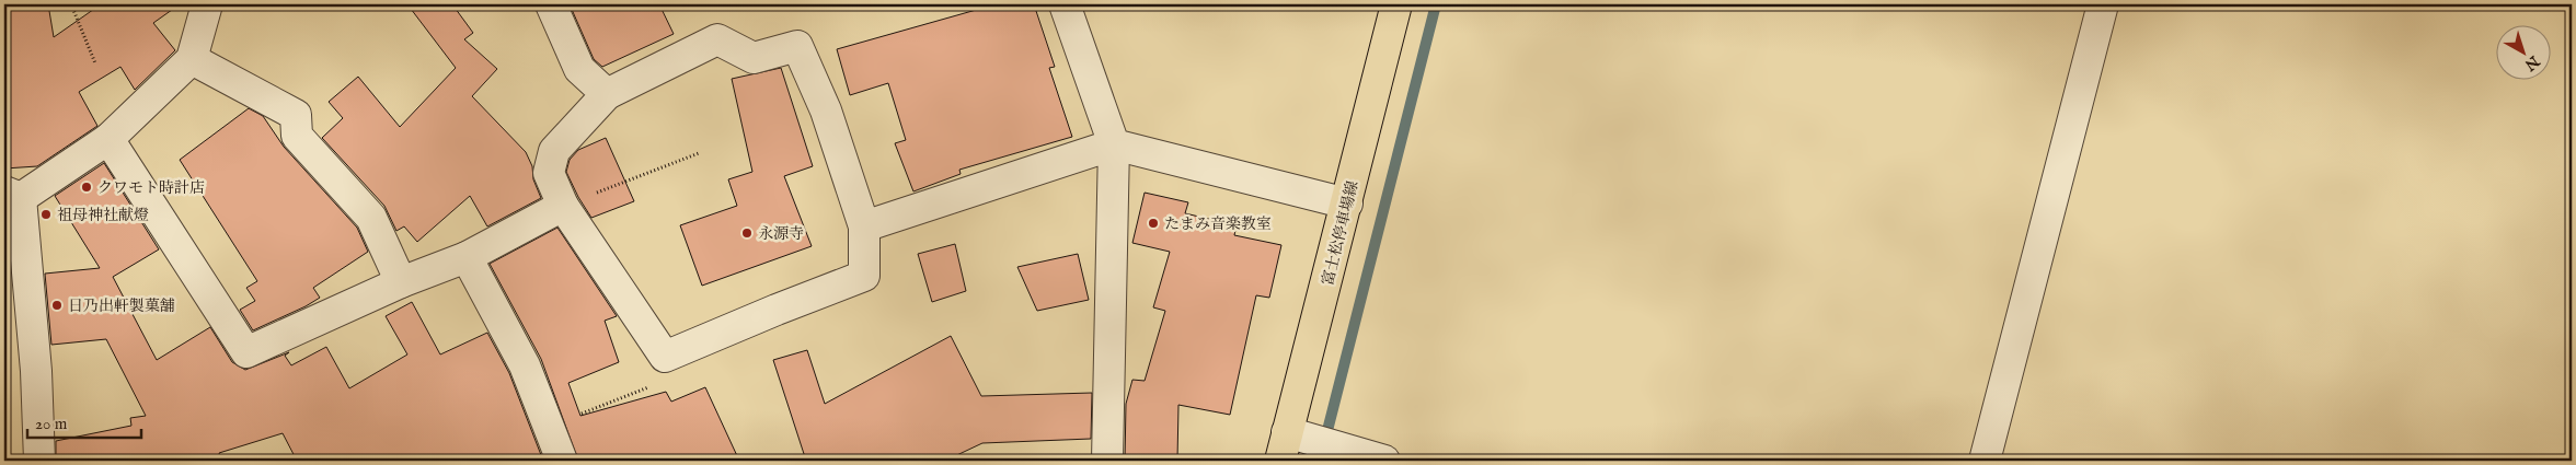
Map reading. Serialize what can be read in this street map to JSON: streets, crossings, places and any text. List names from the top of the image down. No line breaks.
{"streets":{"main road":["富士松停車場線"]},"places":["クワモト時計店","祖母神社献燈","たまみ音楽教室","永源寺","日乃出軒製菓舗"],"scale_bar":"20 m","north":"bottom right"}
